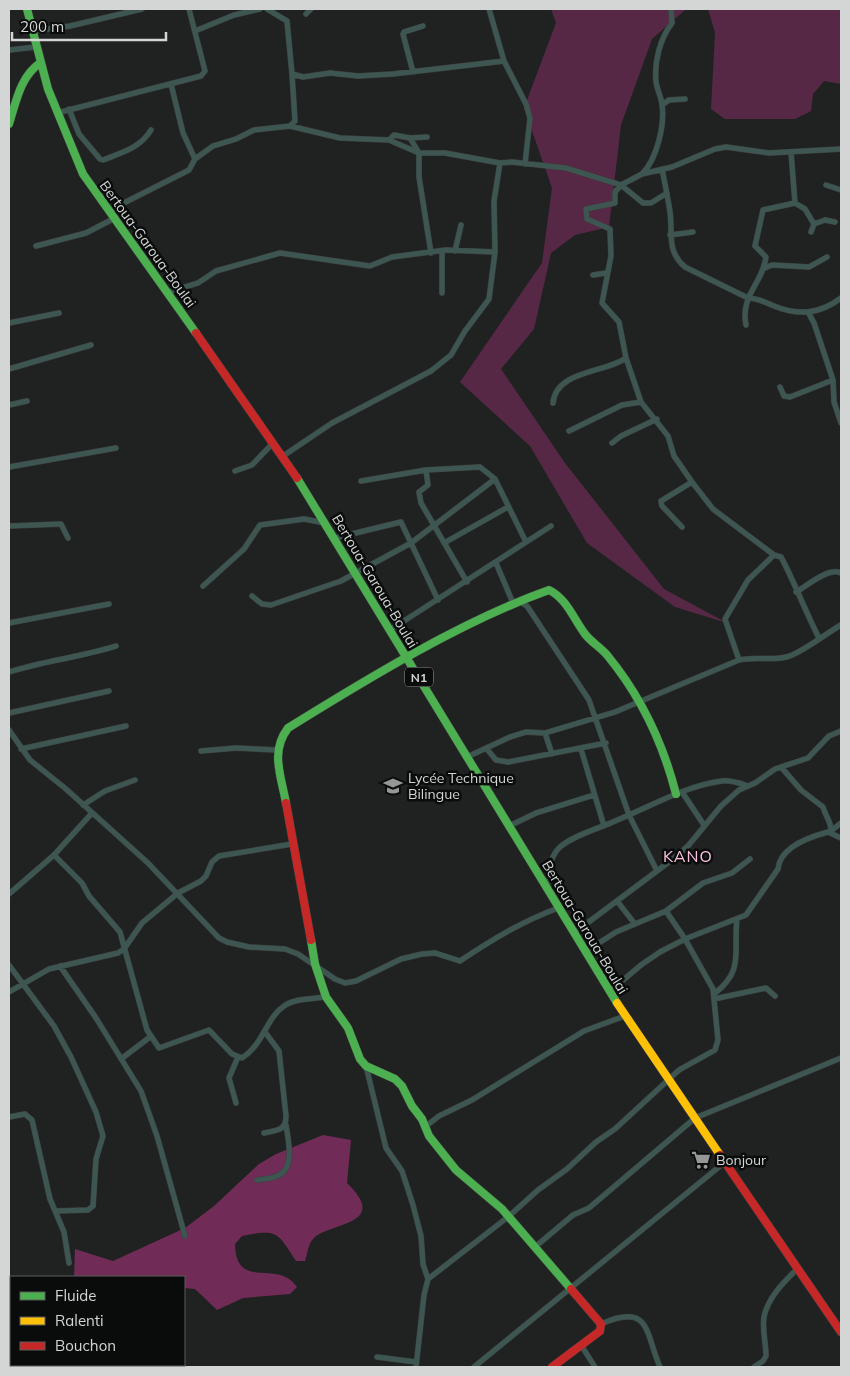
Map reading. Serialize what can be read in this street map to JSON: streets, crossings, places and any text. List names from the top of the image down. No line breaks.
{"streets":{"main road":["Bertoua-Garoua-Boulai","N1"]},"districts":["KANO"],"places":{"school or university":["Lycée Technique Bilingue"],"supermarket":["Bonjour"]},"legend":["Fluide","Ralenti","Bouchon"],"scale_bar":"200 m"}
